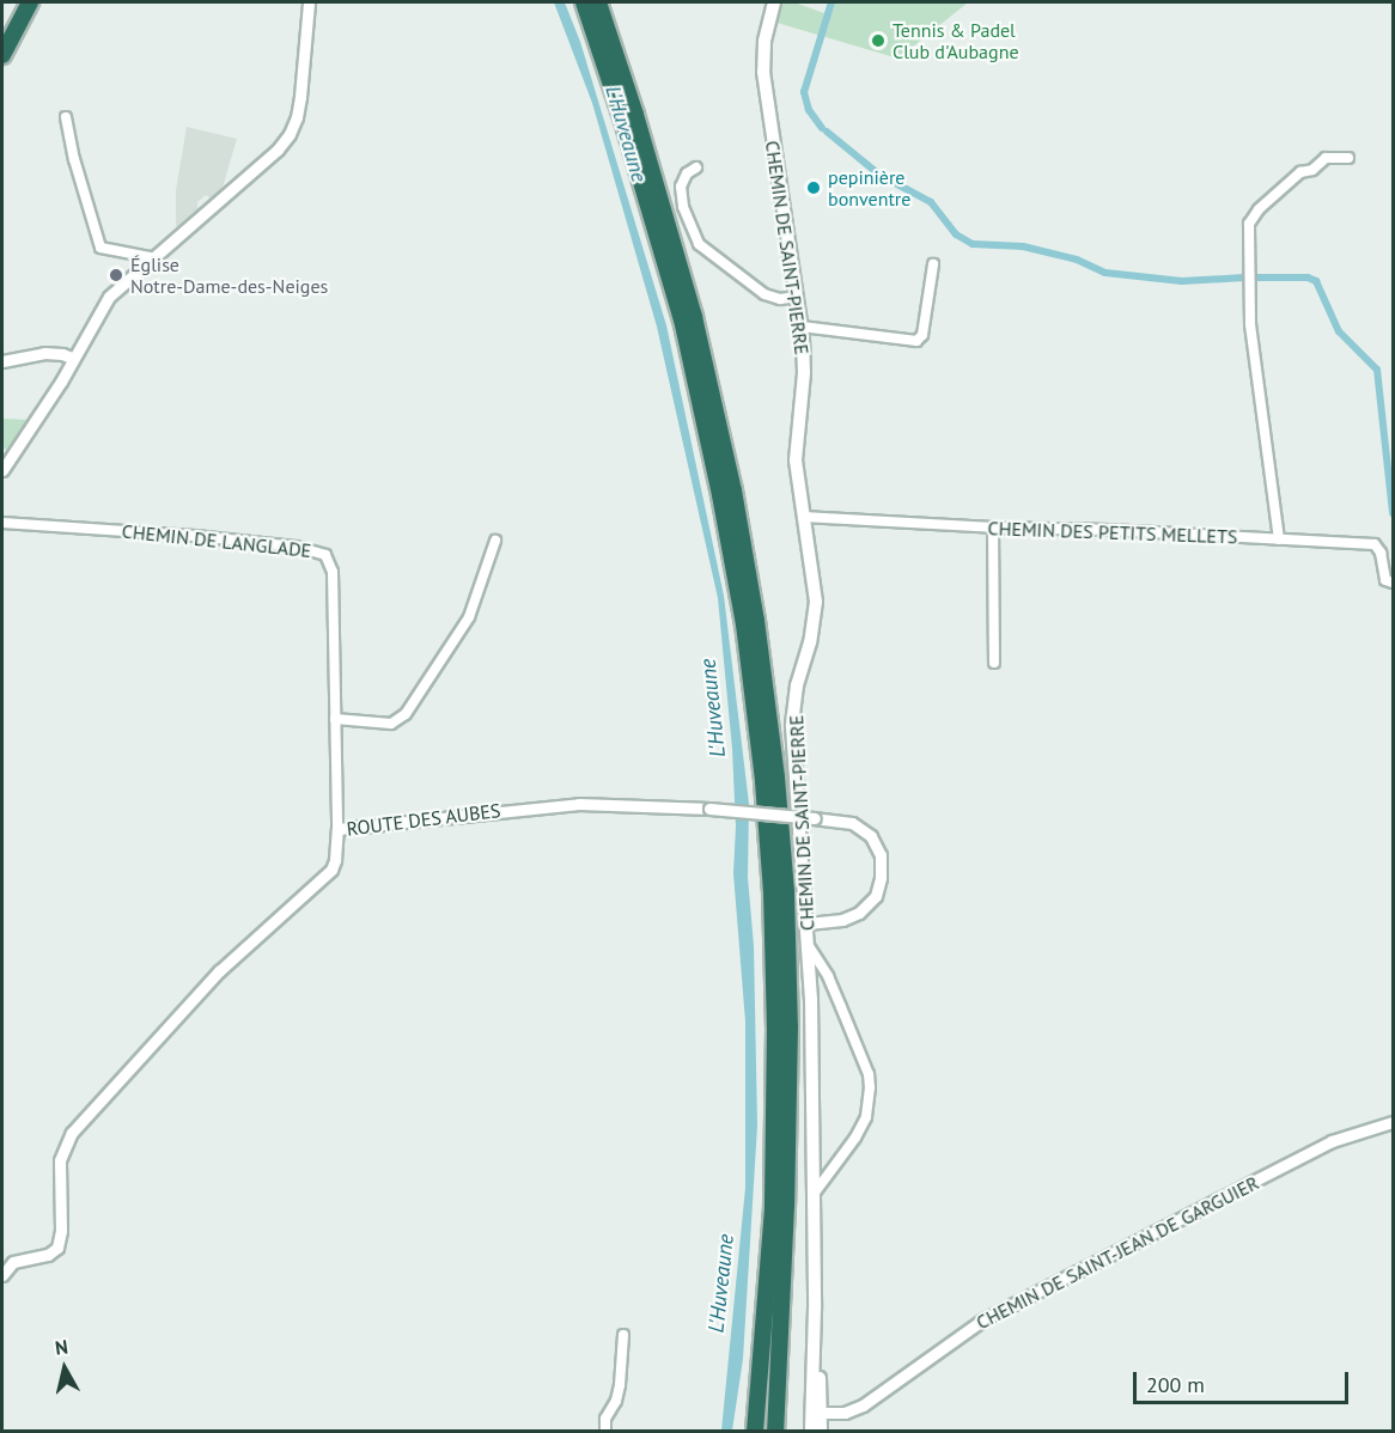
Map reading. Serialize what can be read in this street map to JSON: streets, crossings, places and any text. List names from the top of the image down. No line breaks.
{"streets":{"main road":["CHEMIN DE SAINT-PIERRE"],"street":["CHEMIN DES PETITS MELLETS","CHEMIN DE LANGLADE","ROUTE DES AUBES","CHEMIN DE SAINT-JEAN DE GARGUIER"]},"crossings":[["CHEMIN DE SAINT-PIERRE","CHEMIN DES PETITS MELLETS"],["CHEMIN DE SAINT-PIERRE","ROUTE DES AUBES"],["CHEMIN DE SAINT-PIERRE","CHEMIN DE SAINT-JEAN DE GARGUIER"],["CHEMIN DE LANGLADE","ROUTE DES AUBES"]],"water":["L'Huveaune"],"places":["Tennis & Padel Club d'Aubagne","pepinière bonventre","Église Notre-Dame-des-Neiges"],"scale_bar":"200 m","north":"top"}
